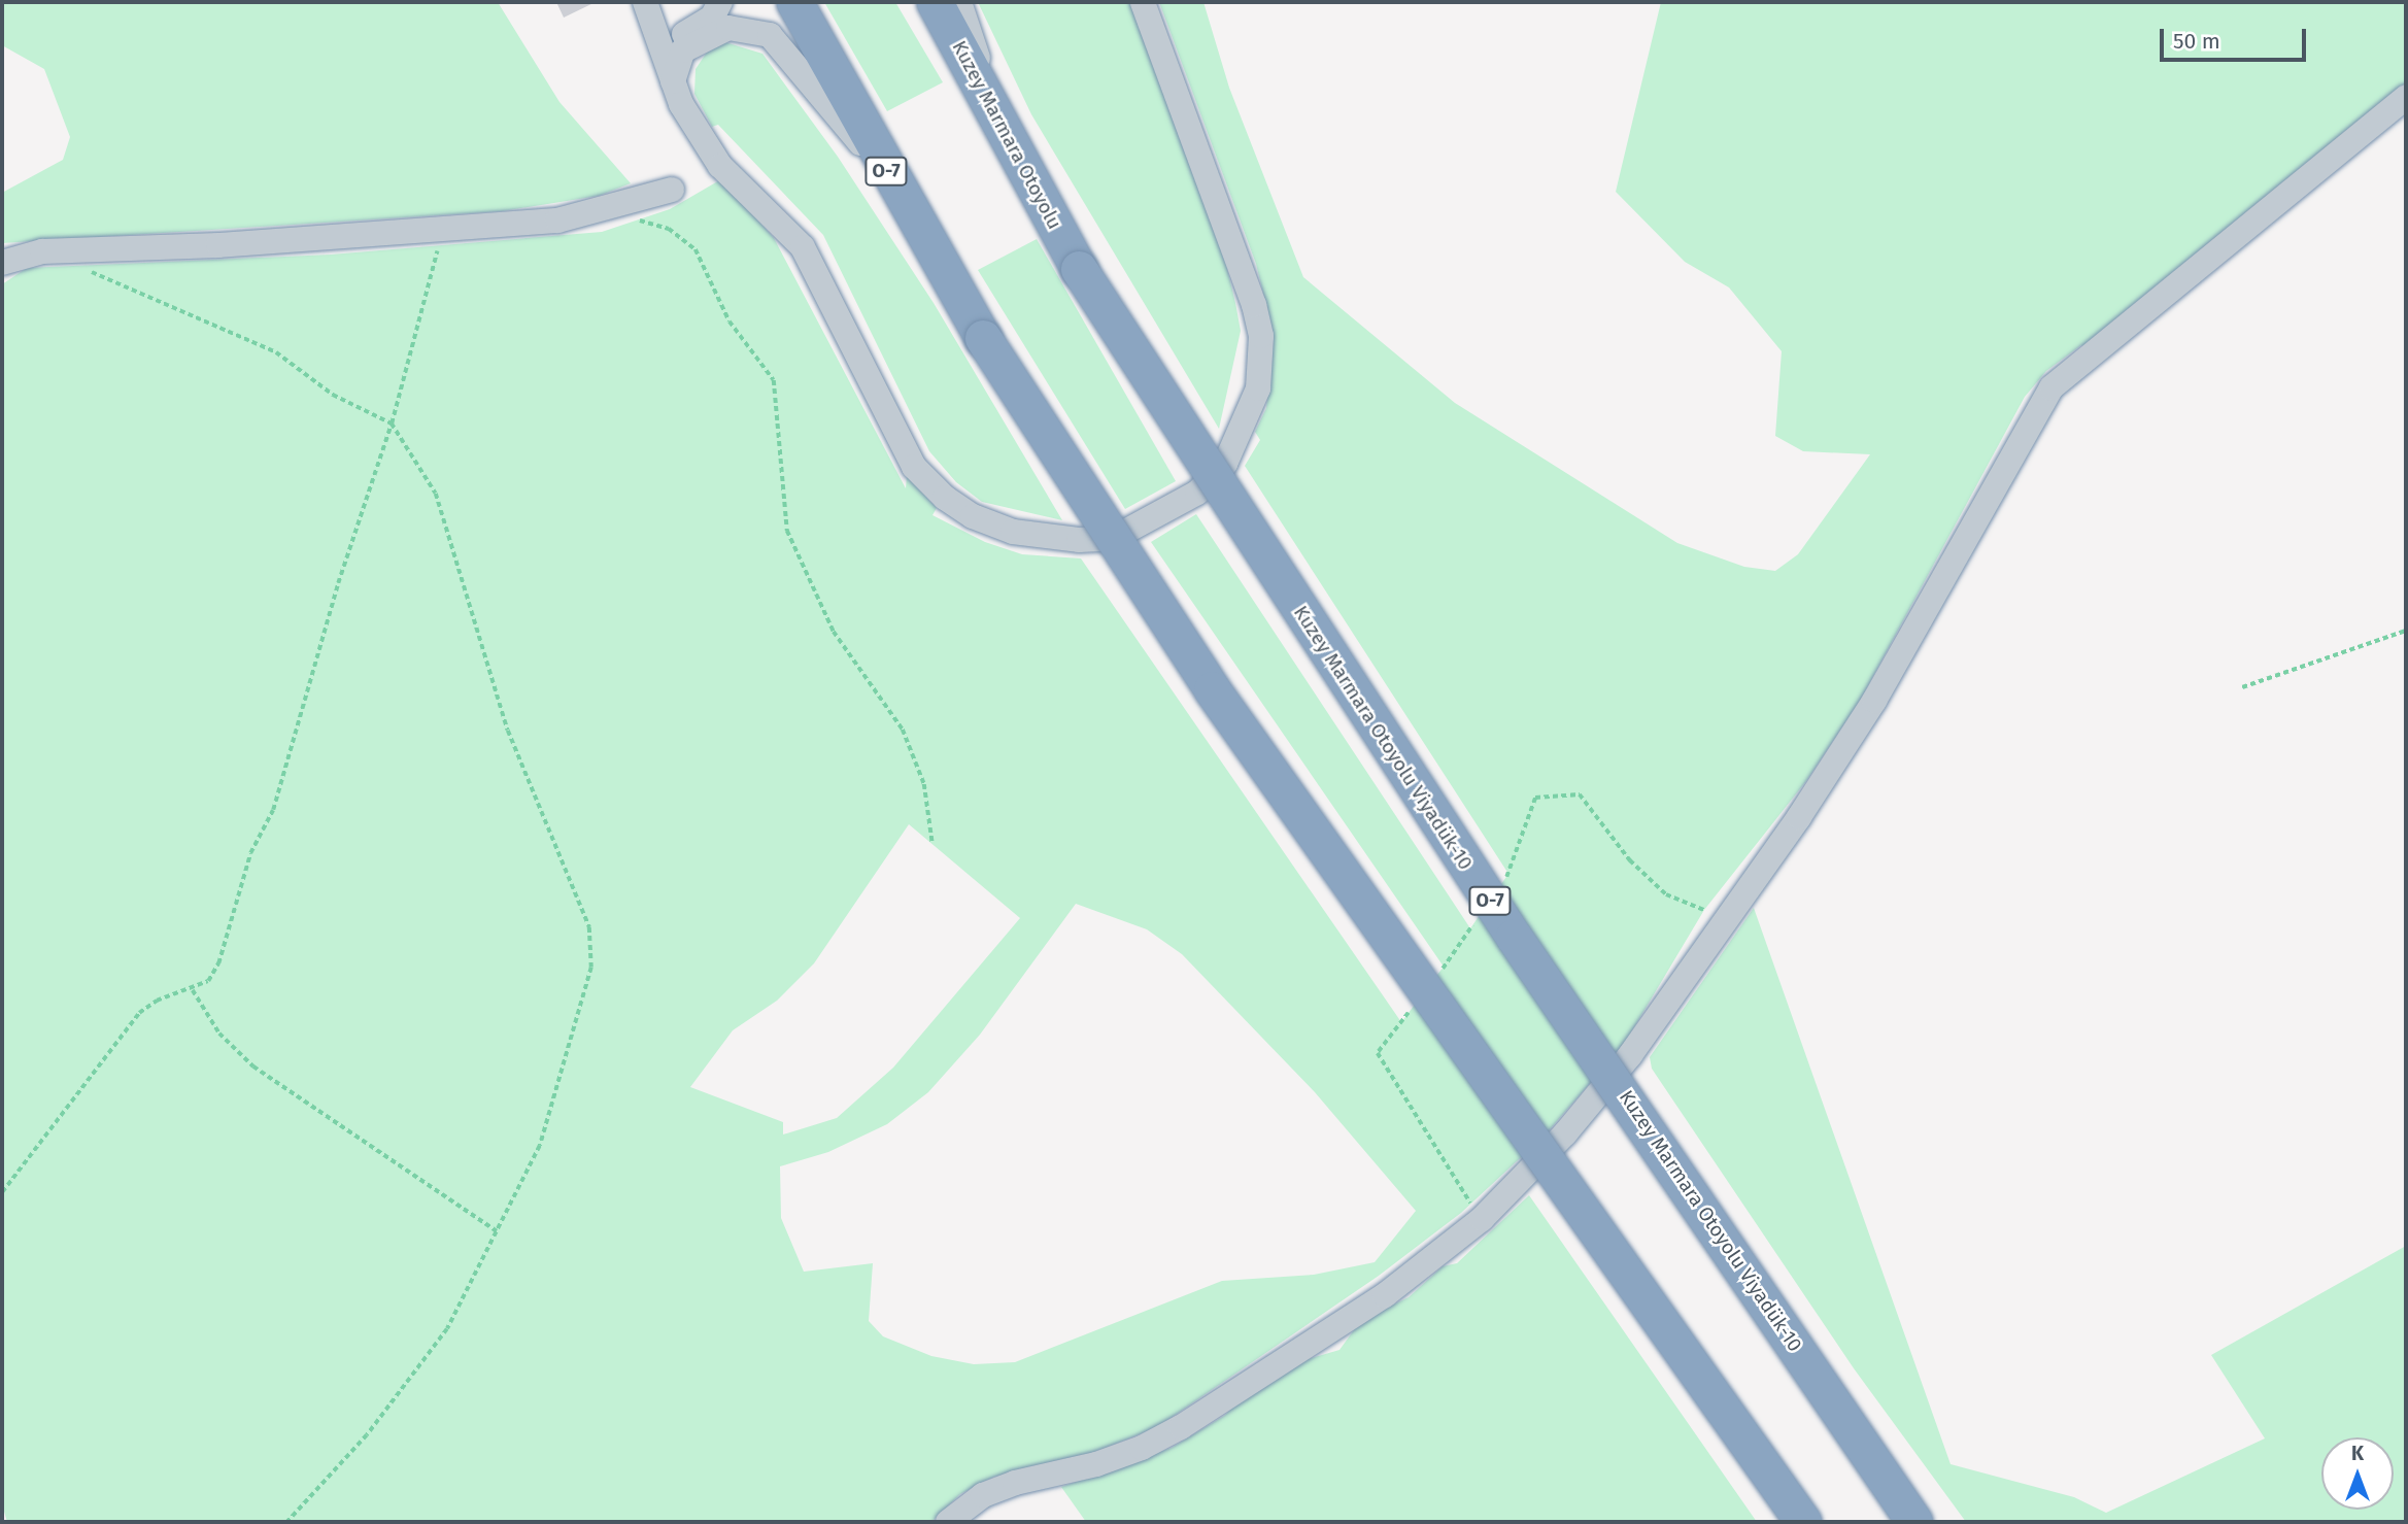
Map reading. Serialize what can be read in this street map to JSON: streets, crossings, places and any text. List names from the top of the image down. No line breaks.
{"streets":{"highway":["Kuzey Marmara Otoyolu","O-7","Kuzey Marmara Otoyolu Viyadük-10"]},"crossings":[["Kuzey Marmara Otoyolu","Kuzey Marmara Otoyolu Viyadük-10"]],"scale_bar":"50 m","north":"top"}
